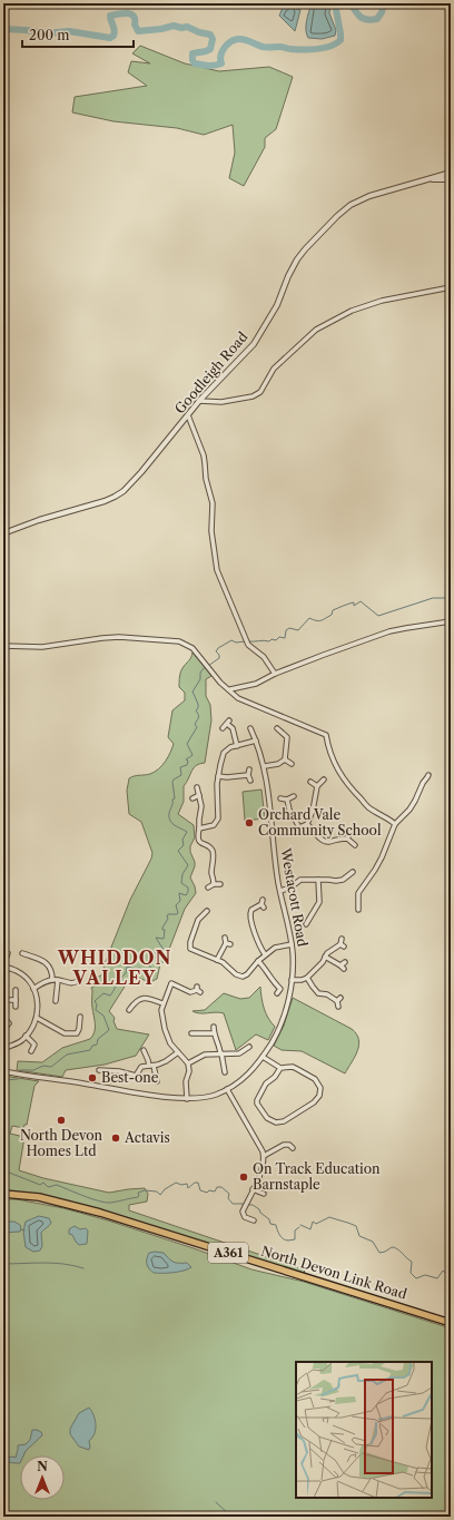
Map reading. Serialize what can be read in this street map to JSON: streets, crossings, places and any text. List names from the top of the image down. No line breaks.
{"streets":{"highway":["A361","North Devon Link Road"],"street":["Goodleigh Road","Westacott Road"]},"districts":["WHIDDON VALLEY"],"places":["Orchard Vale Community School","Best-one","North Devon Homes Ltd","Actavis","On Track Education Barnstaple"],"scale_bar":"200 m","north":"top"}
